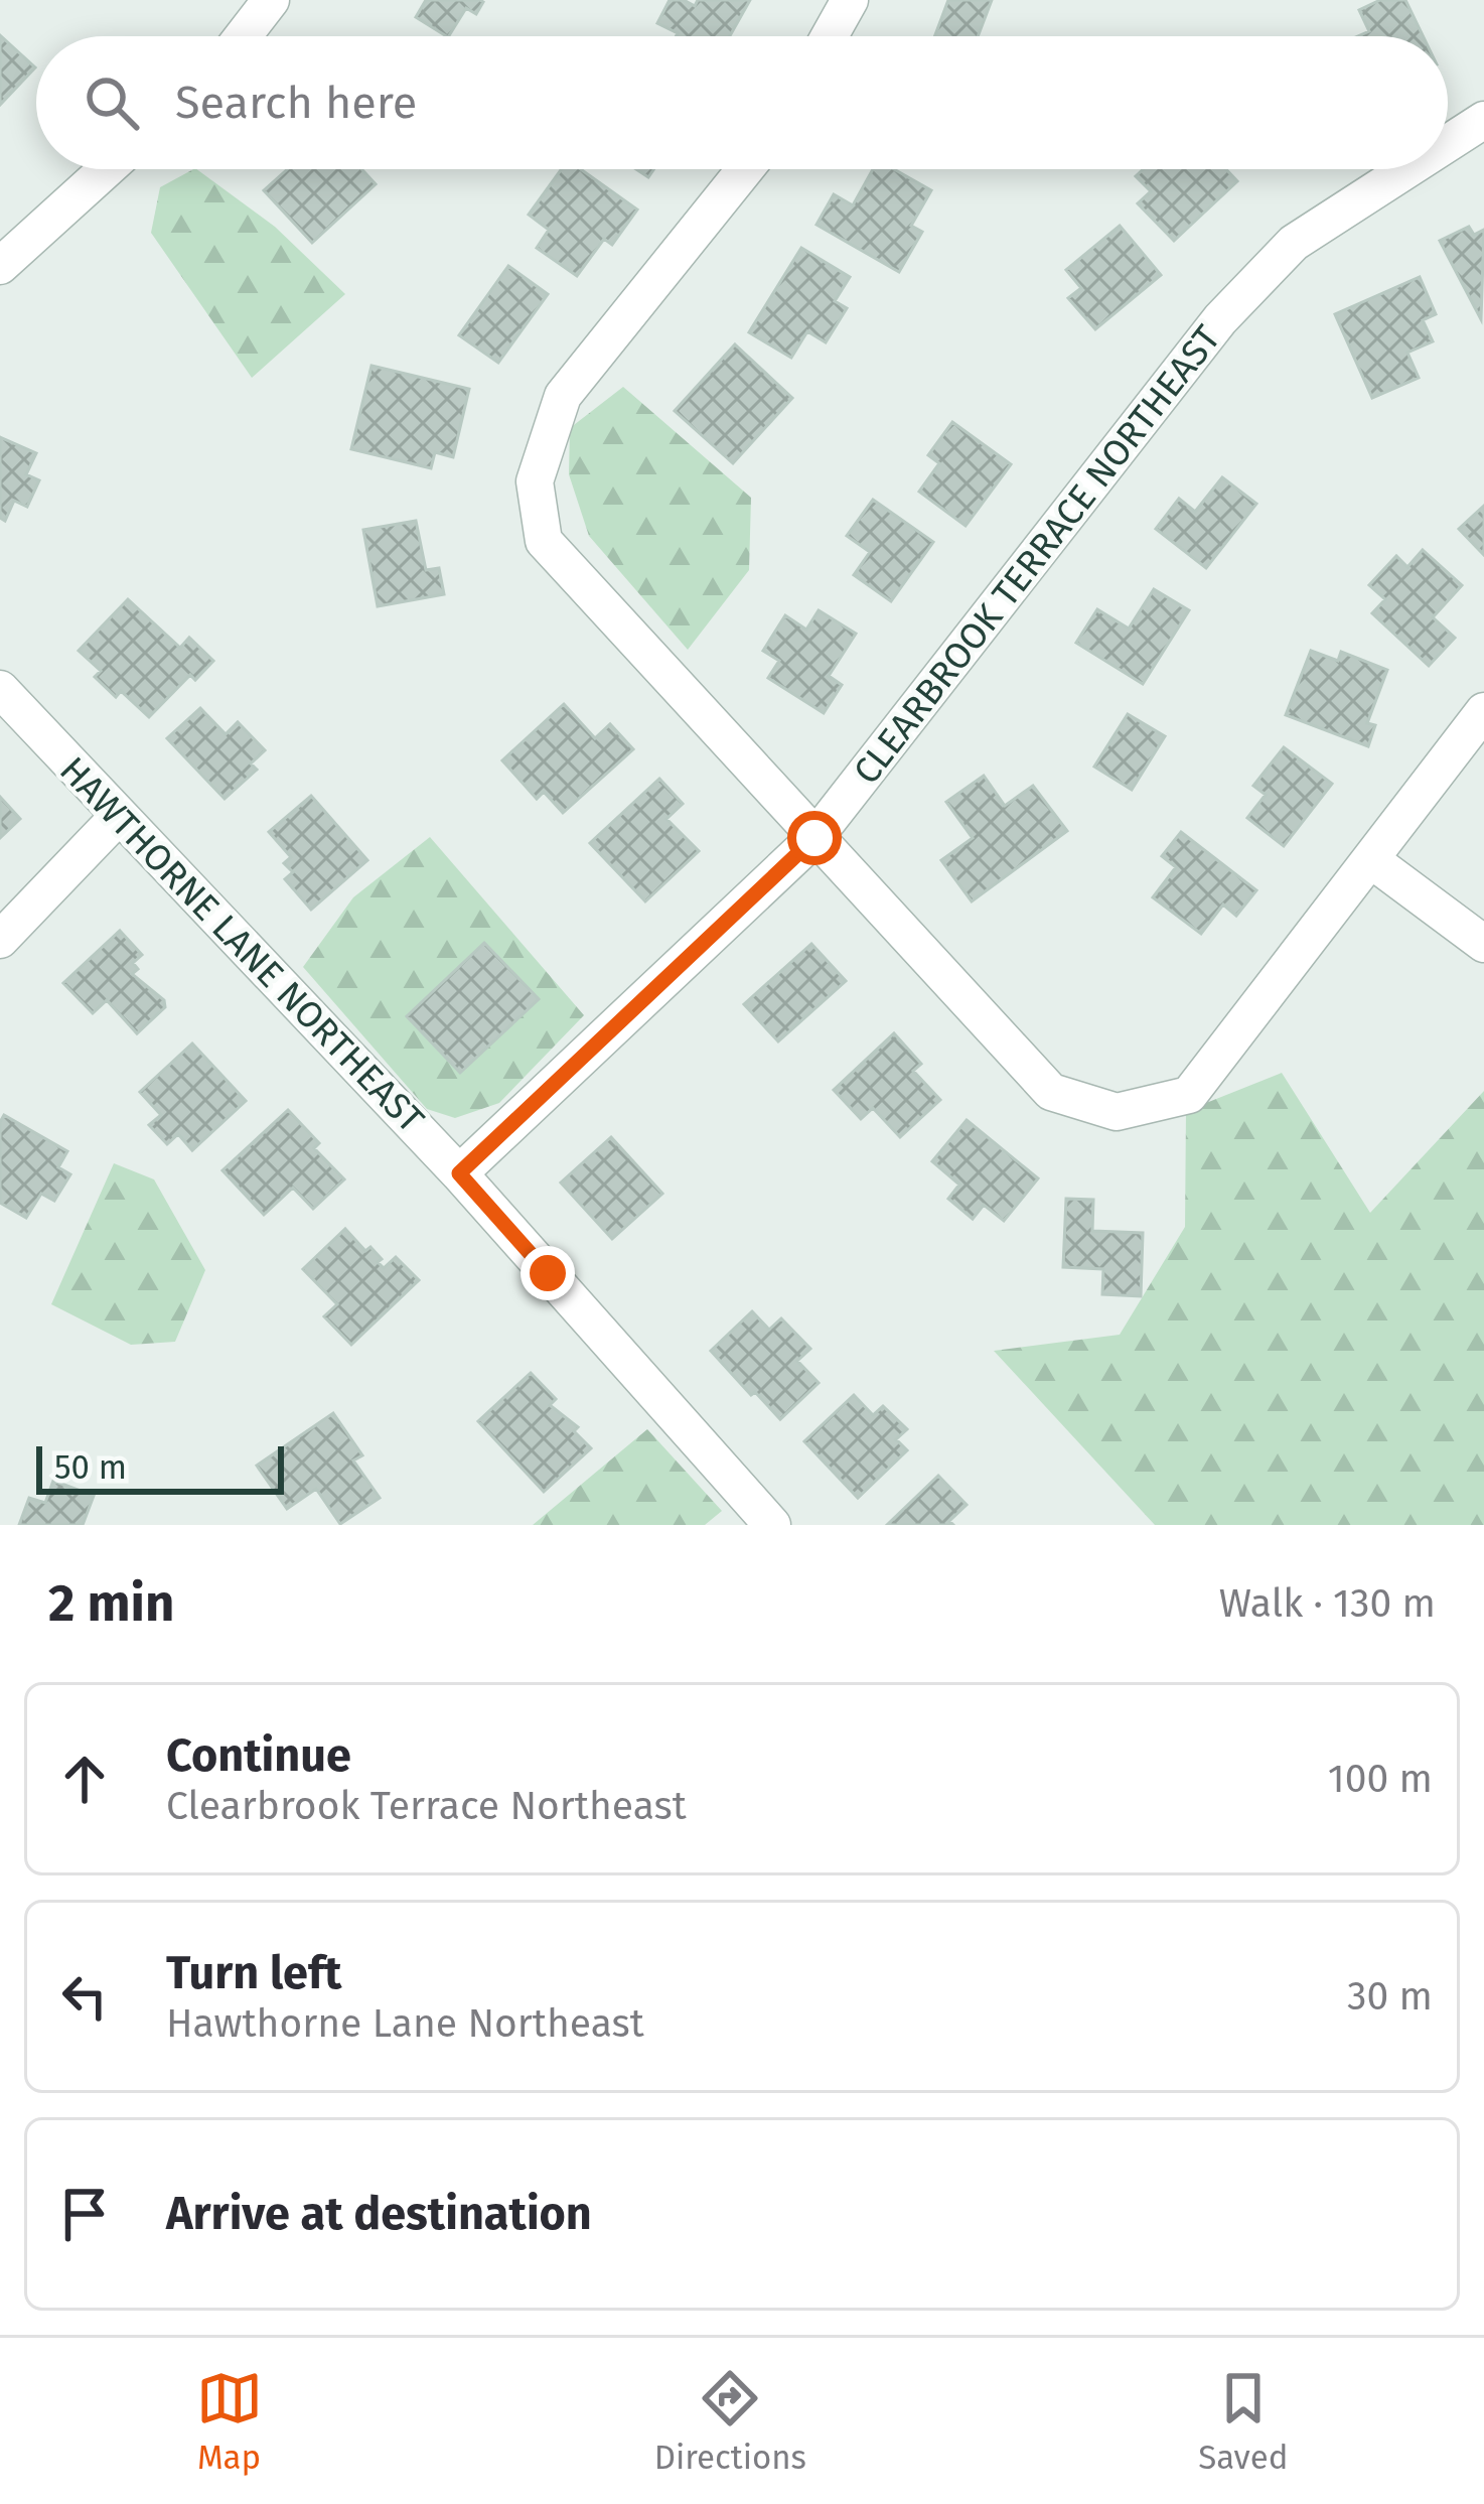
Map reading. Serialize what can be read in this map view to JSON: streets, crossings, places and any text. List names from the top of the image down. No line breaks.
{"streets":{"street":["CLEARBROOK TERRACE NORTHEAST","HAWTHORNE LANE NORTHEAST"]},"crossings":[["CLEARBROOK TERRACE NORTHEAST","HAWTHORNE LANE NORTHEAST"]],"scale_bar":"50 m","page":{"search":"Search here","scale":"50 m","heading":["2 min","Walk · 130 m"],"list":[["Continue","Clearbrook Terrace Northeast","100 m"],["Turn left","Hawthorne Lane Northeast","30 m"],"Arrive at destination"],"nav":["Map","Directions","Saved"]}}
